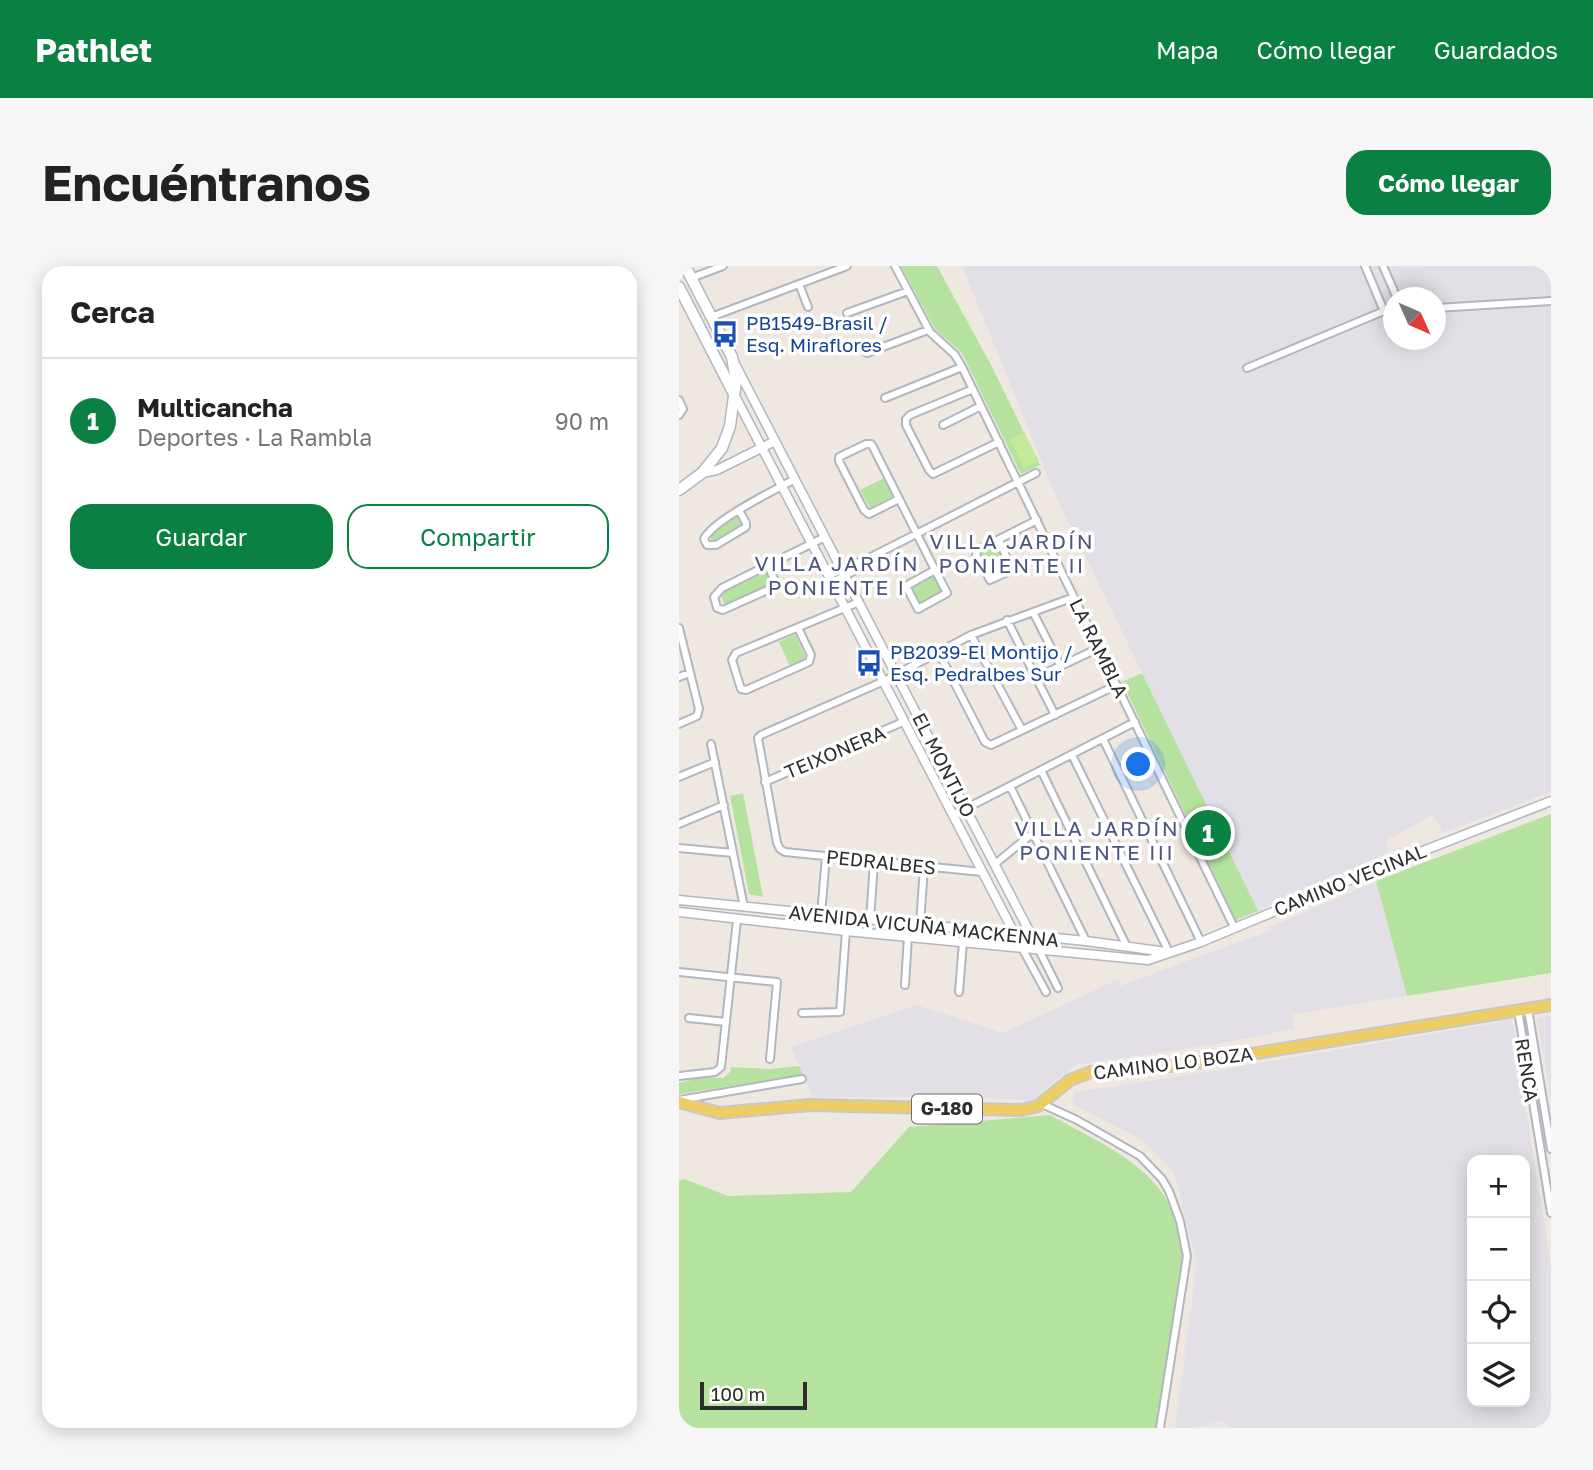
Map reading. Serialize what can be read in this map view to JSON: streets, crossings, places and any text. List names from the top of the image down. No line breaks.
{"streets":{"main road":["EL MONTIJO","CAMINO LO BOZA","G-180"],"street":["LA RAMBLA","TEIXONERA","PEDRALBES","CAMINO VECINAL","AVENIDA VICUÑA MACKENNA","RENCA"]},"crossings":[["LA RAMBLA","CAMINO VECINAL"],["TEIXONERA","EL MONTIJO"],["TEIXONERA","PEDRALBES"],["EL MONTIJO","PEDRALBES"],["EL MONTIJO","AVENIDA VICUÑA MACKENNA"],["CAMINO VECINAL","AVENIDA VICUÑA MACKENNA"],["CAMINO LO BOZA","RENCA"],["CAMINO LO BOZA","G-180"]],"districts":["VILLA JARDÍN PONIENTE II","VILLA JARDÍN PONIENTE I","VILLA JARDÍN PONIENTE III"],"places":{"bus stop":["PB1549-Brasil / Esq. Miraflores","PB2039-El Montijo / Esq. Pedralbes Sur"]},"scale_bar":"100 m","north":"bottom right","page":{"header":"Pathlet","nav":["Mapa","Cómo llegar","Guardados"],"buttons":["Cómo llegar",["Guardar","Compartir"]],"title":"Encuéntranos","heading":"Cerca","list":[{"mark":"1","name":"Multicancha","note":"Deportes · La Rambla","value":"90 m"}],"pins":"1","map_buttons":["+","−"],"scale":"100 m"}}
